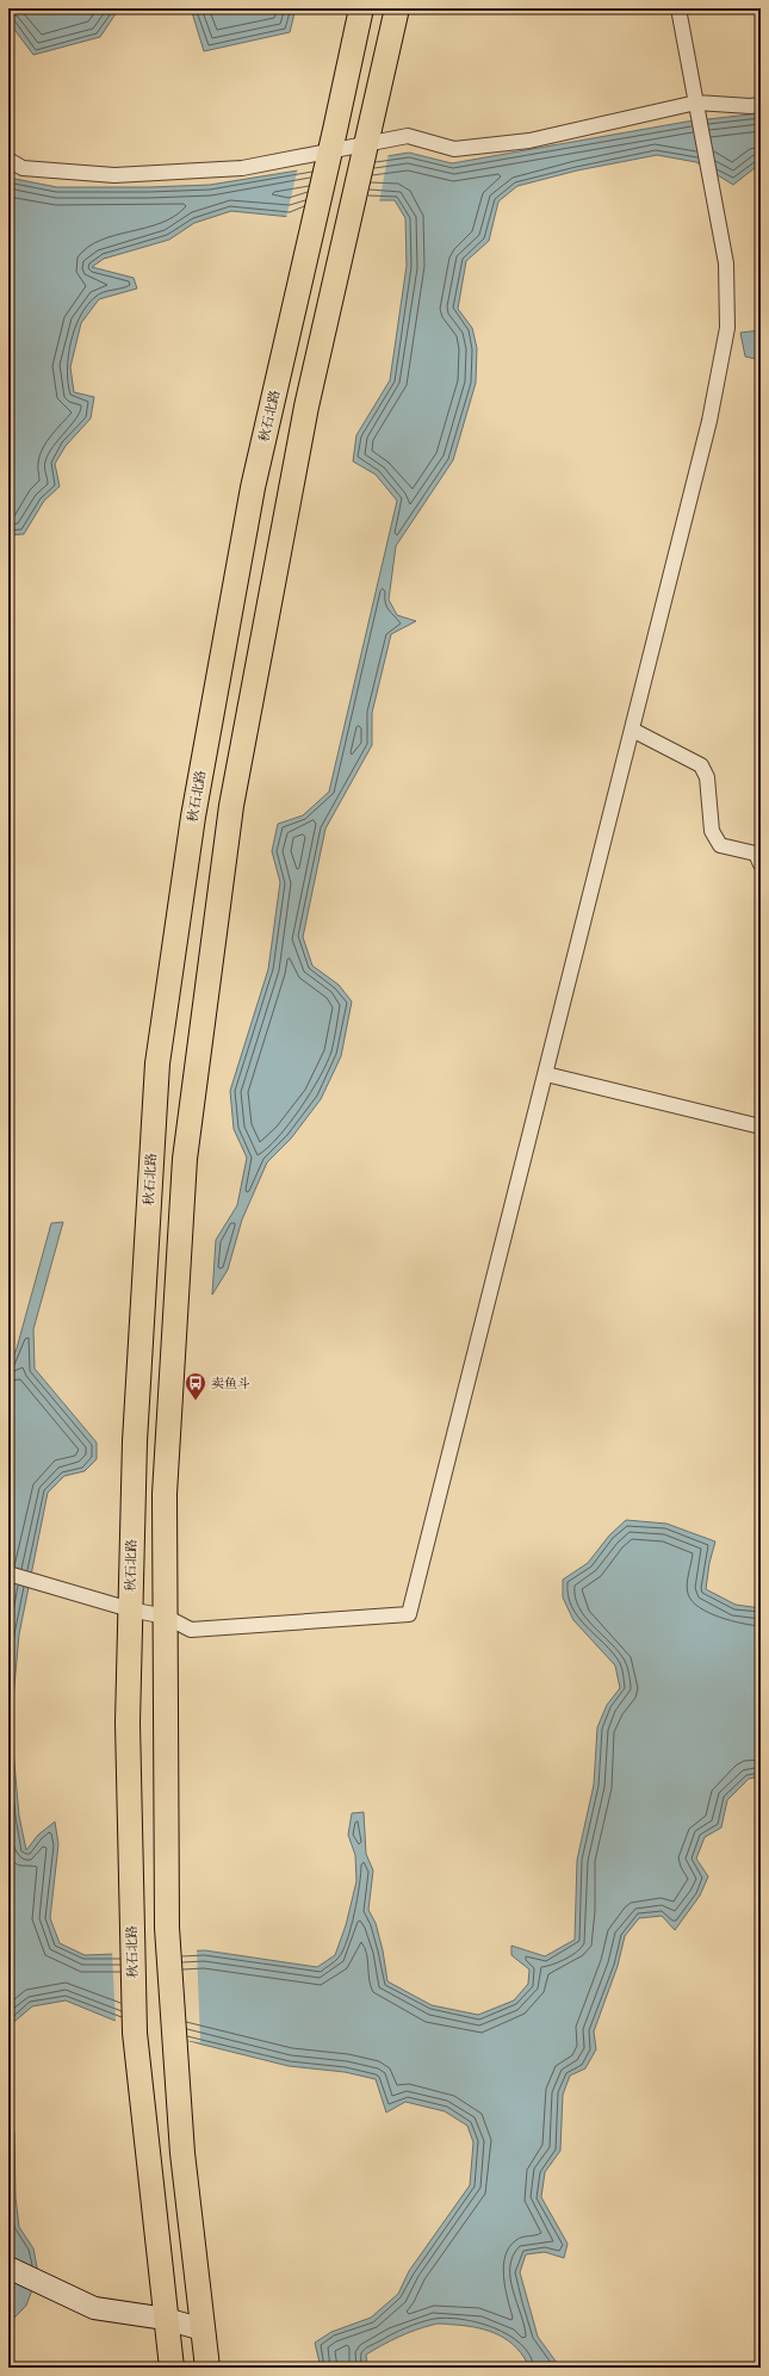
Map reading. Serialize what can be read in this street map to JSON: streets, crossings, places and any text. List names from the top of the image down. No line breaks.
{"streets":{"main road":["秋石北路"]},"places":{"bus stop":["卖鱼斗"]}}
